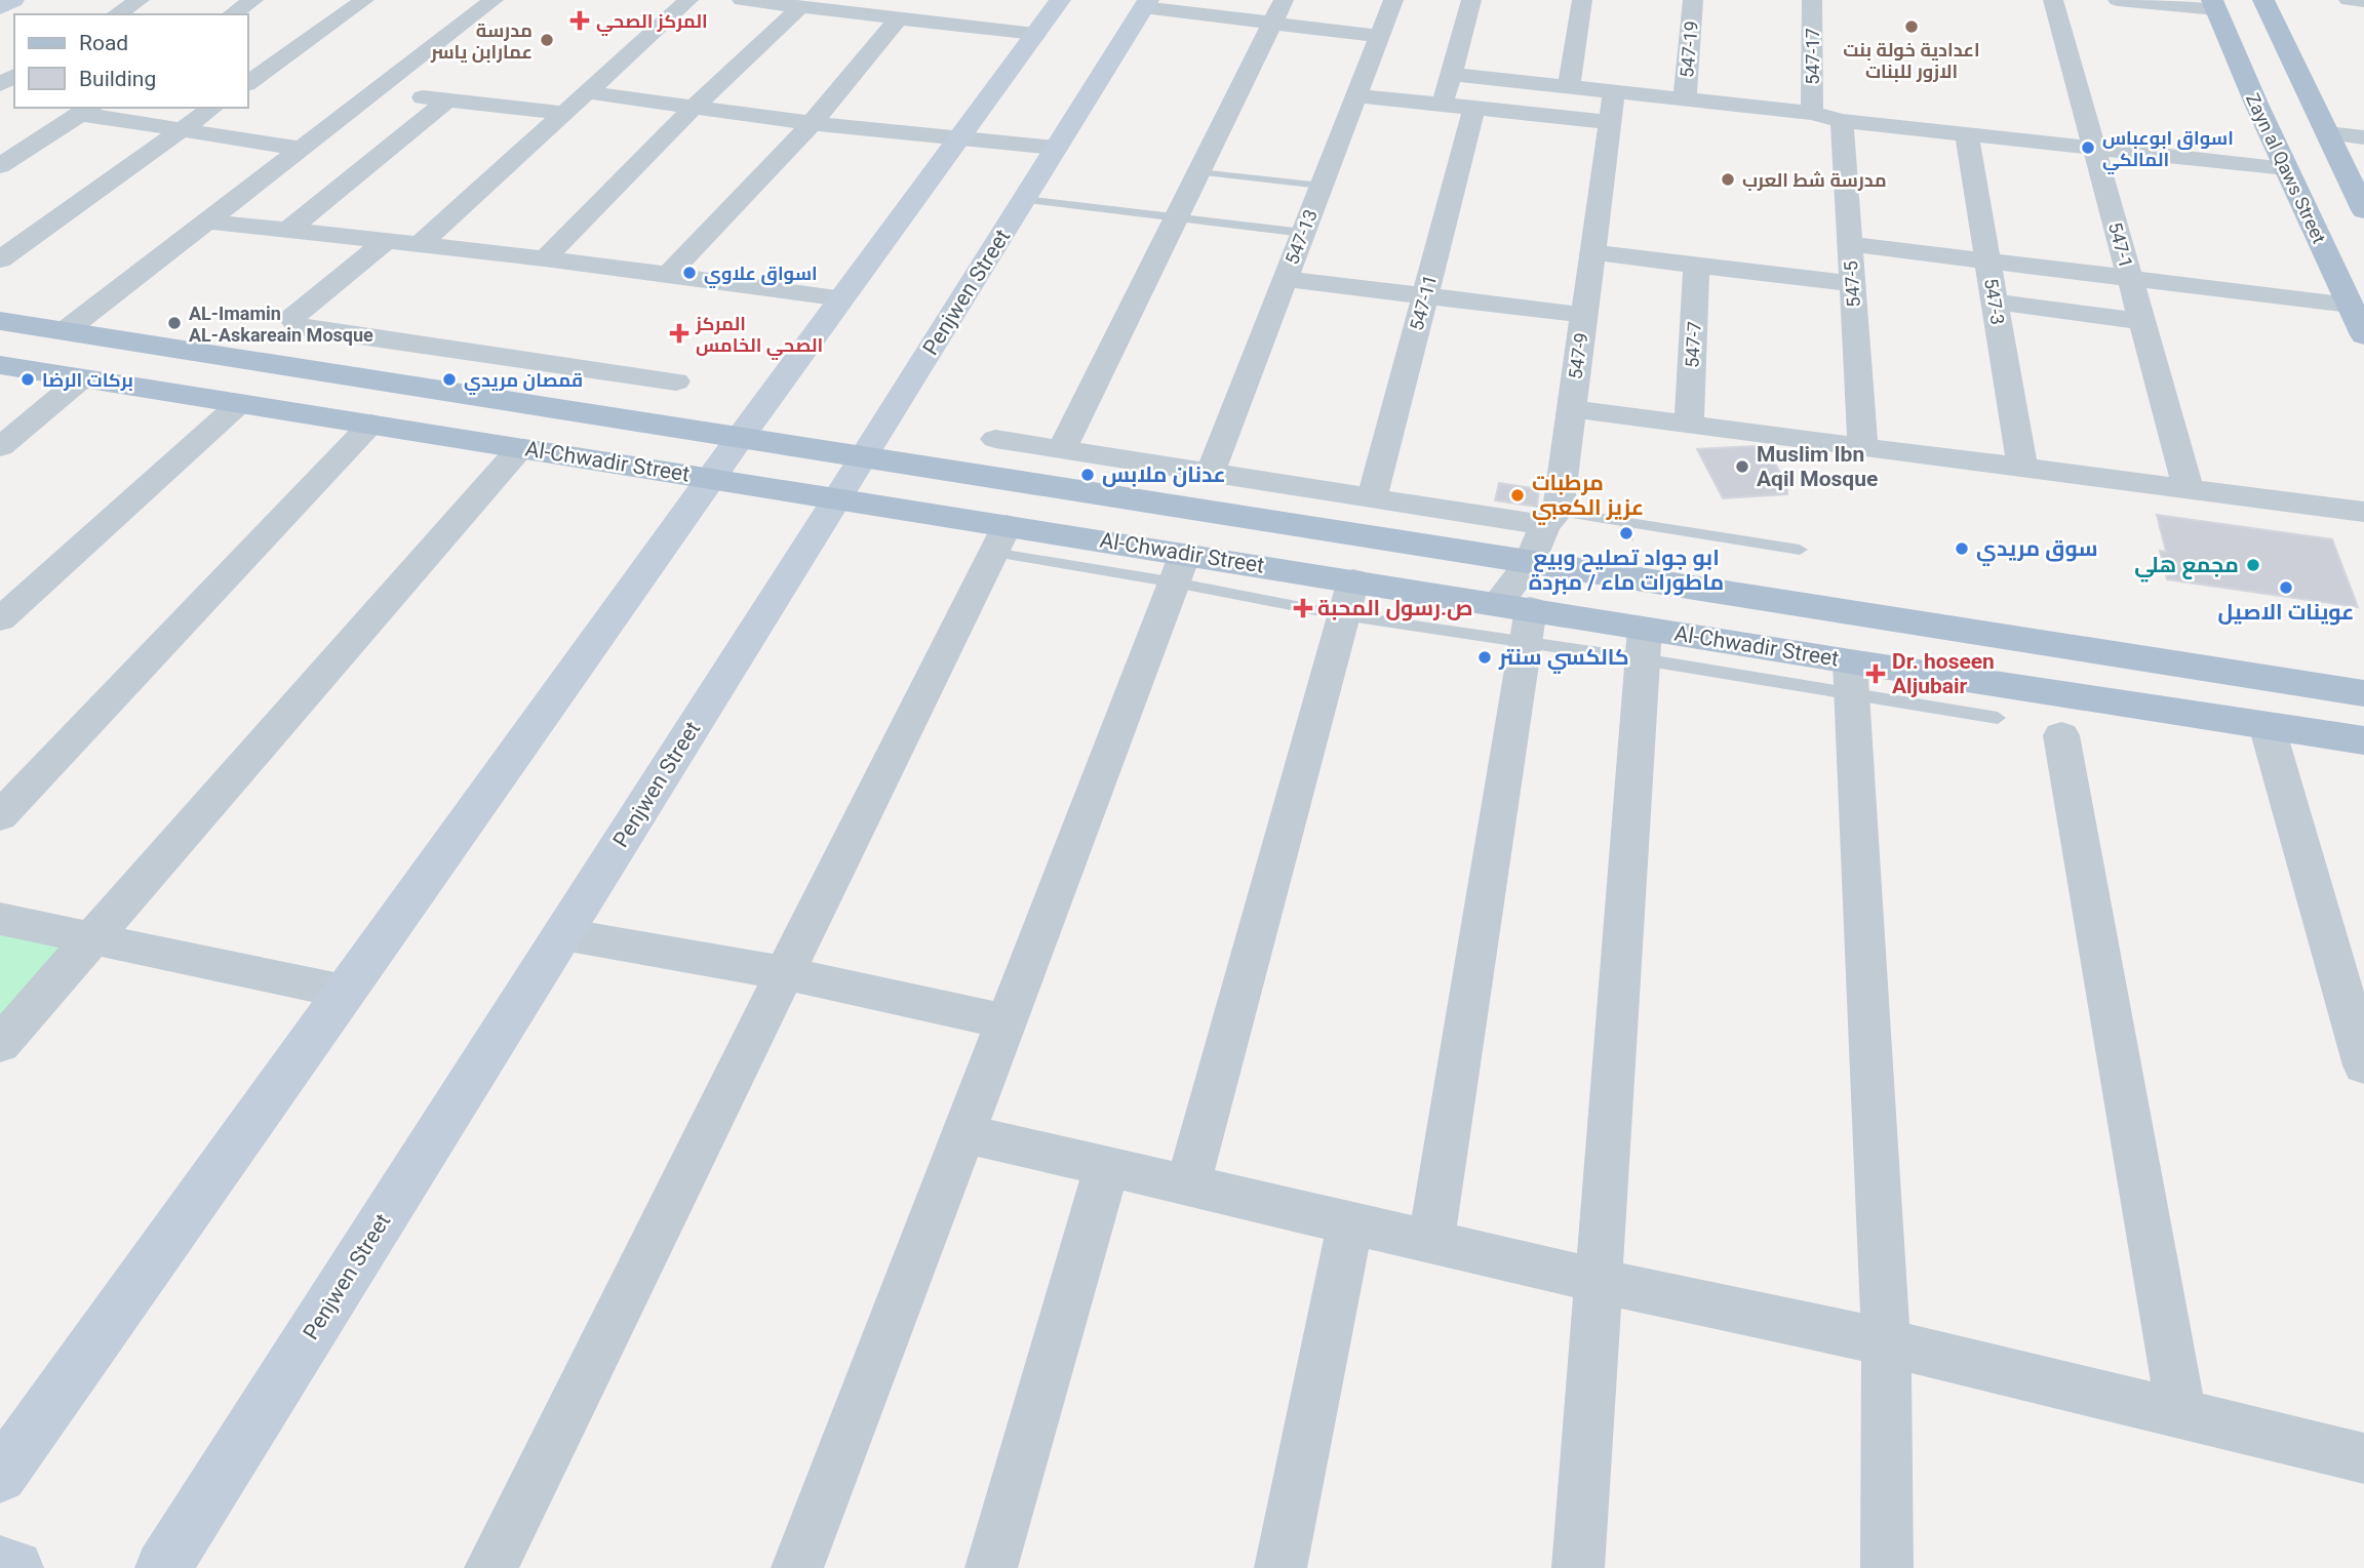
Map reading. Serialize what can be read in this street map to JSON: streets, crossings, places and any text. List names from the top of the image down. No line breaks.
{"streets":{"main road":["Zayn al Qaws Street","Al-Chwadir Street"],"street":["547-19","547-17","547-13","547-1","547-5","Penjwen Street","547-3","547-11","547-7","547-9"]},"crossings":[["Penjwen Street","Al-Chwadir Street"],["547-9","Al-Chwadir Street"]],"places":{"health":["المركز الصحي","المركز الصحي الخامس","ص.رسول المحبة","Dr. hoseen Aljubair"],"other":["اعدادية خولة بنت الازور للبنات","مدرسة عمارابن ياسر","اسواق ابوعباس المالكي","مدرسة شط العرب","اسواق علاوي","AL-Imamin AL-Askareain Mosque","بركات الرضا","قمصان مريدي","Muslim Ibn Aqil Mosque","عدنان ملابس","مرطبات عزيز الكعبي","ابو جواد تصليح وبيع ماطورات ماء / مبردة","سوق مريدي","مجمع هلي","عوينات الاصيل","كالكسي سنتر"]},"legend":["Road","Building"]}
